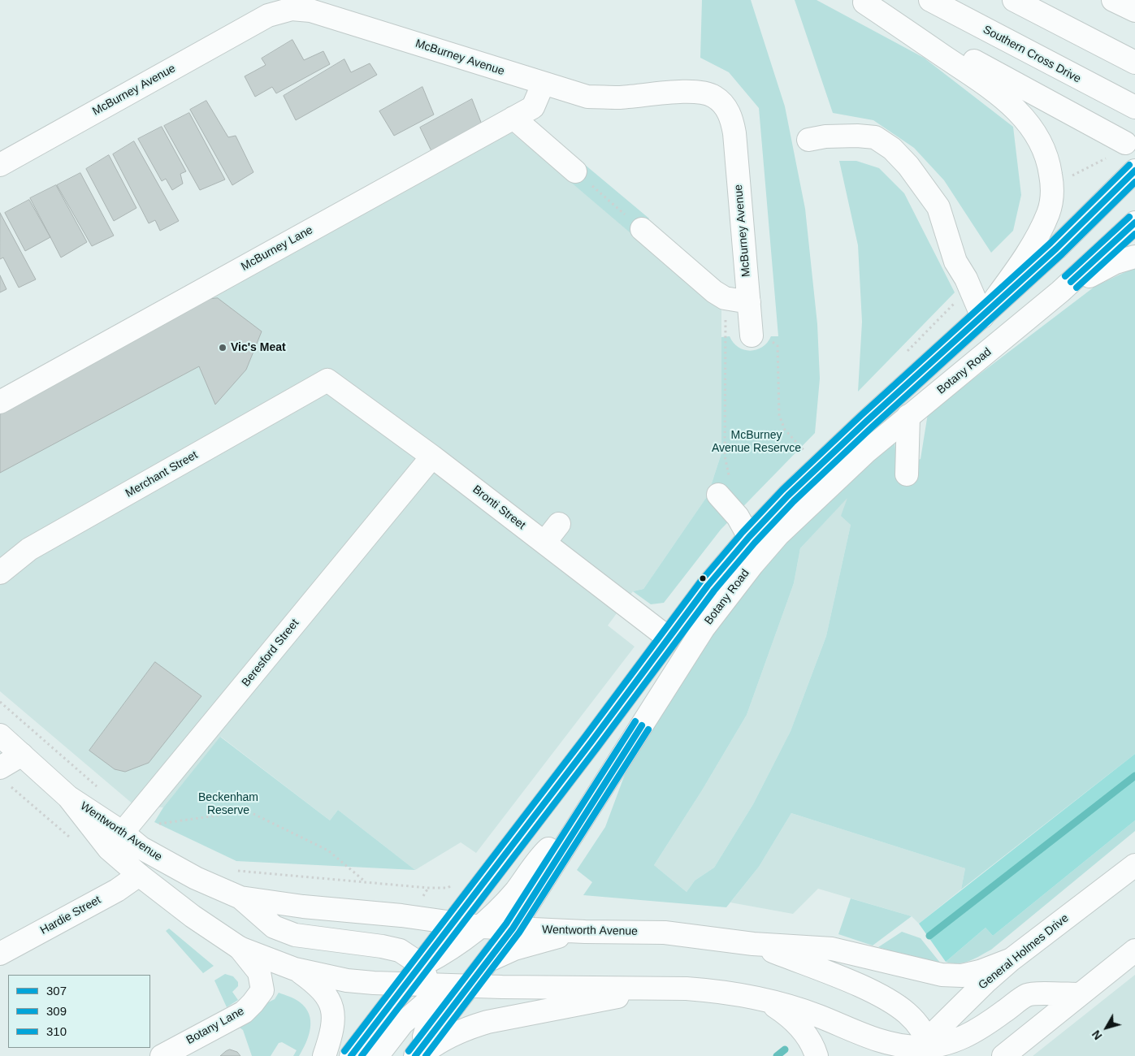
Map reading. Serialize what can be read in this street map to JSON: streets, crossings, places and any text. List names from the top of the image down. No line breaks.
{"streets":{"main road":["Southern Cross Drive","McBurney Avenue","McBurney Lane","Botany Road","Merchant Street","Bronti Street","Beresford Street","Wentworth Avenue","Hardie Street","General Holmes Drive","Botany Lane"]},"crossings":[["McBurney Avenue","McBurney Lane"],["Botany Road","Bronti Street"],["Botany Road","Wentworth Avenue"],["Merchant Street","Bronti Street"],["Bronti Street","Beresford Street"],["Beresford Street","Wentworth Avenue"],["Wentworth Avenue","Hardie Street"],["Wentworth Avenue","General Holmes Drive"],["Wentworth Avenue","Botany Lane"]],"parks":["McBurney Avenue Reservce","Beckenham Reserve"],"places":["Vic's Meat"],"lines":["transit line 310","transit line 307","transit line 309"],"legend":["307","309","310"],"north":"bottom left"}
